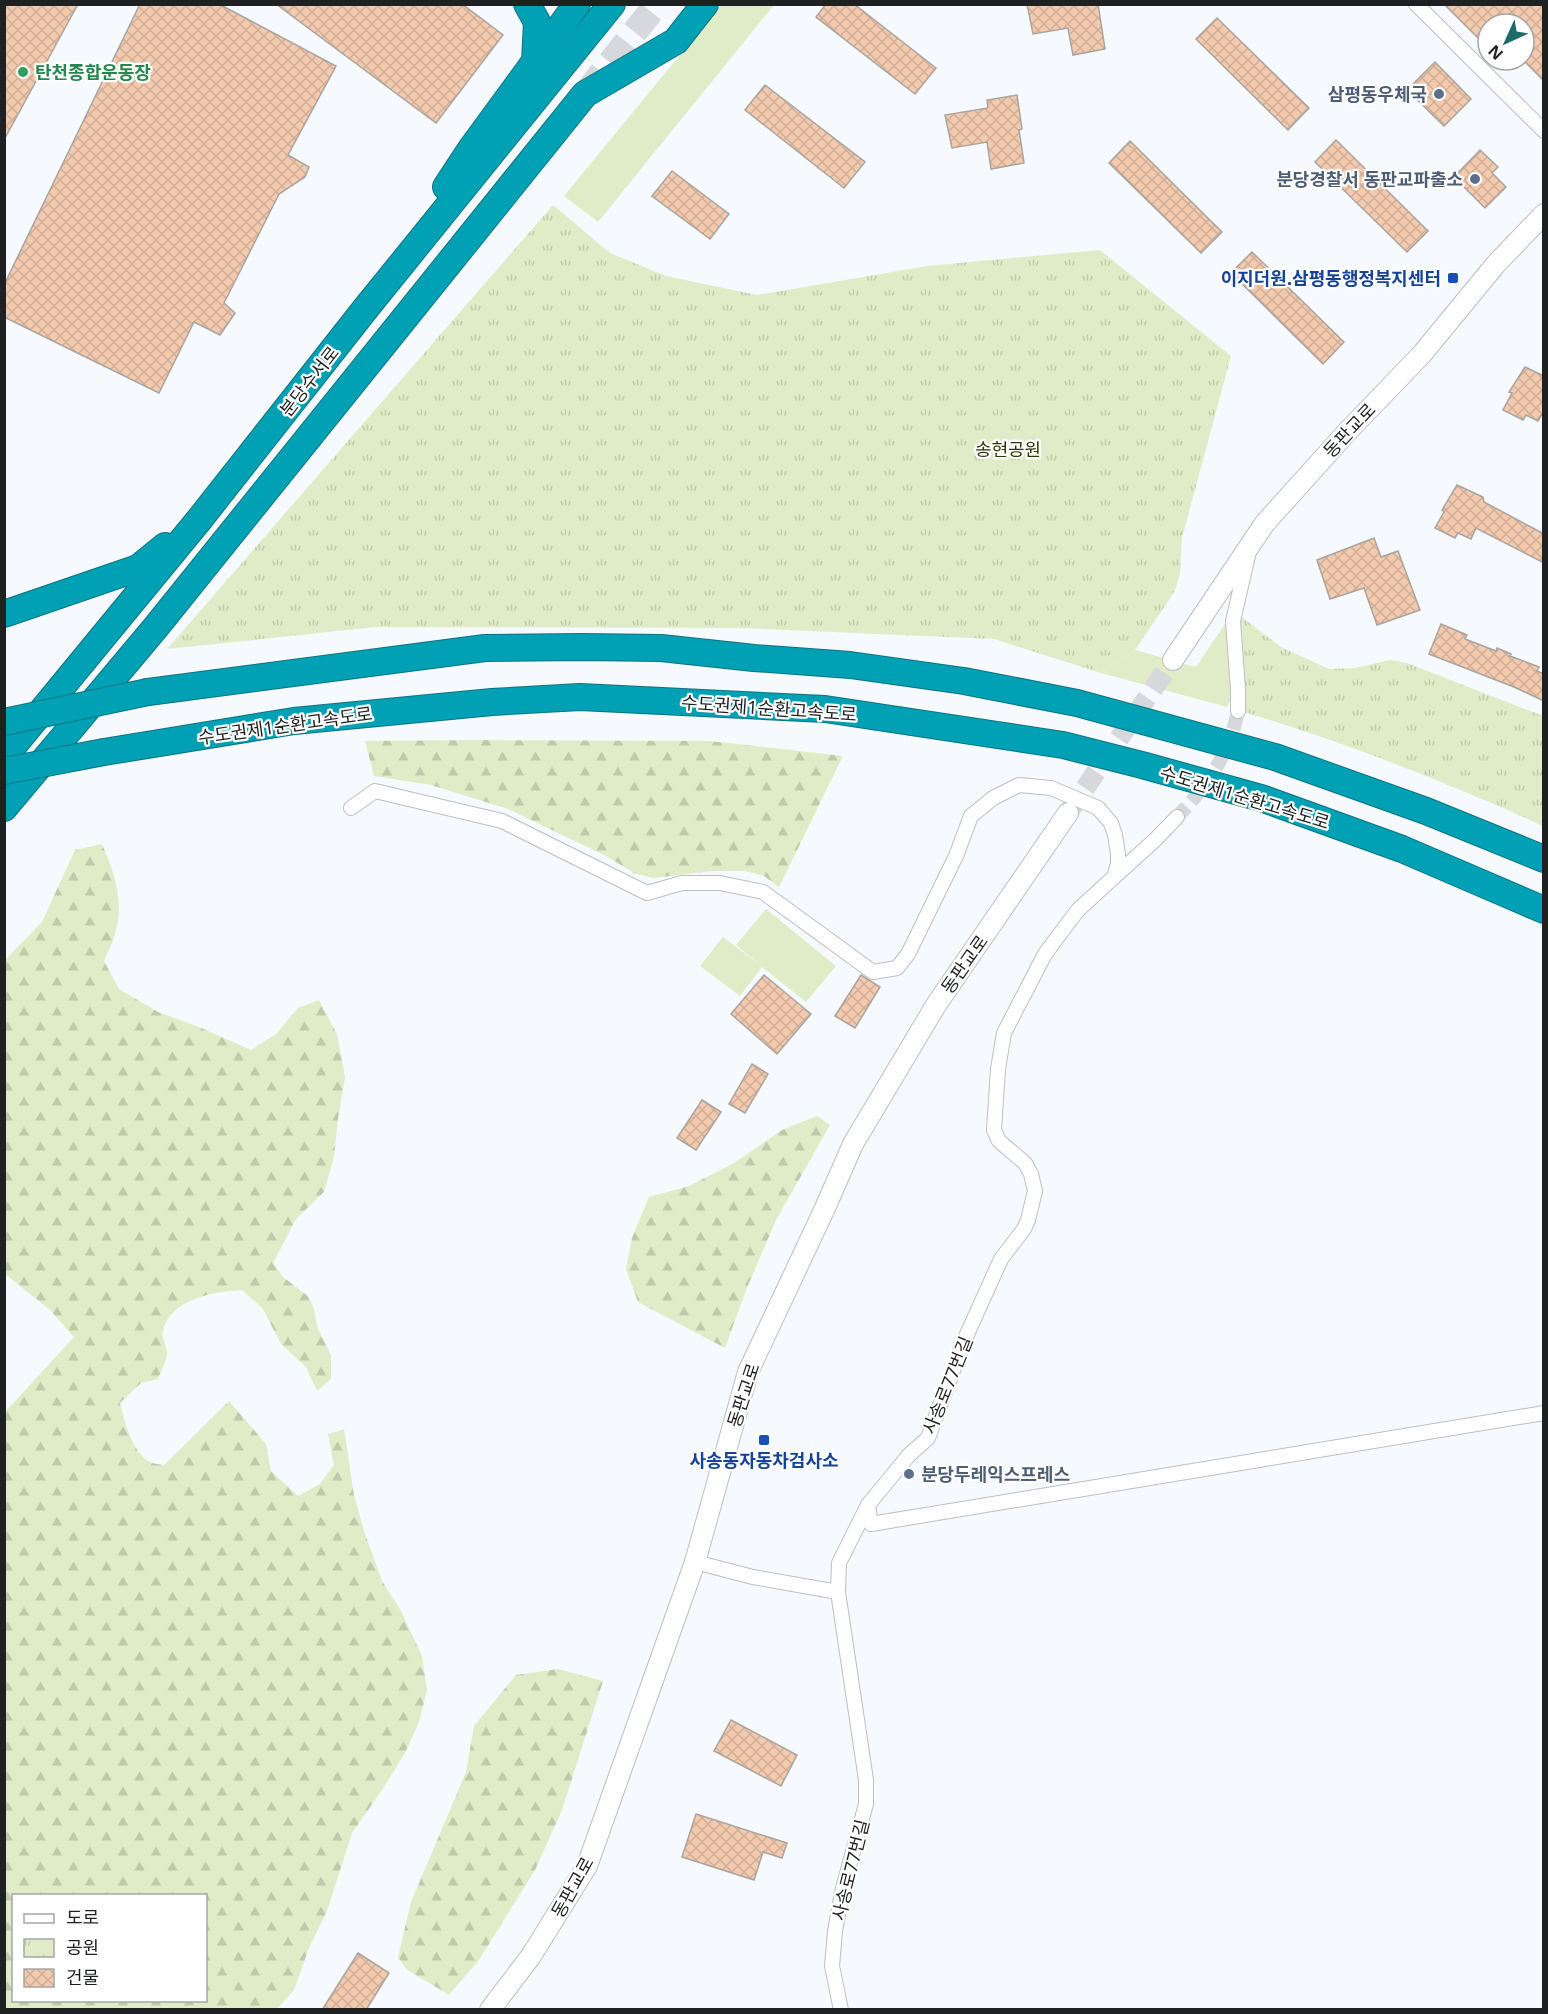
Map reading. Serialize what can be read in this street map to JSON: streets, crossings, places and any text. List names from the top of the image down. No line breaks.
{"streets":{"highway":["분당수서로","수도권제1순환고속도로"],"main road":["동판교로"],"street":["사송로77번길"]},"parks":["송현공원"],"places":{"other":["탄천종합운동장","삼평동우체국","분당경찰서 동판교파출소","분당두레익스프레스"],"transit":["이지더원.삼평동행정복지센터","사송동자동차검사소"]},"legend":["도로","공원","건물"],"north":"bottom left"}
